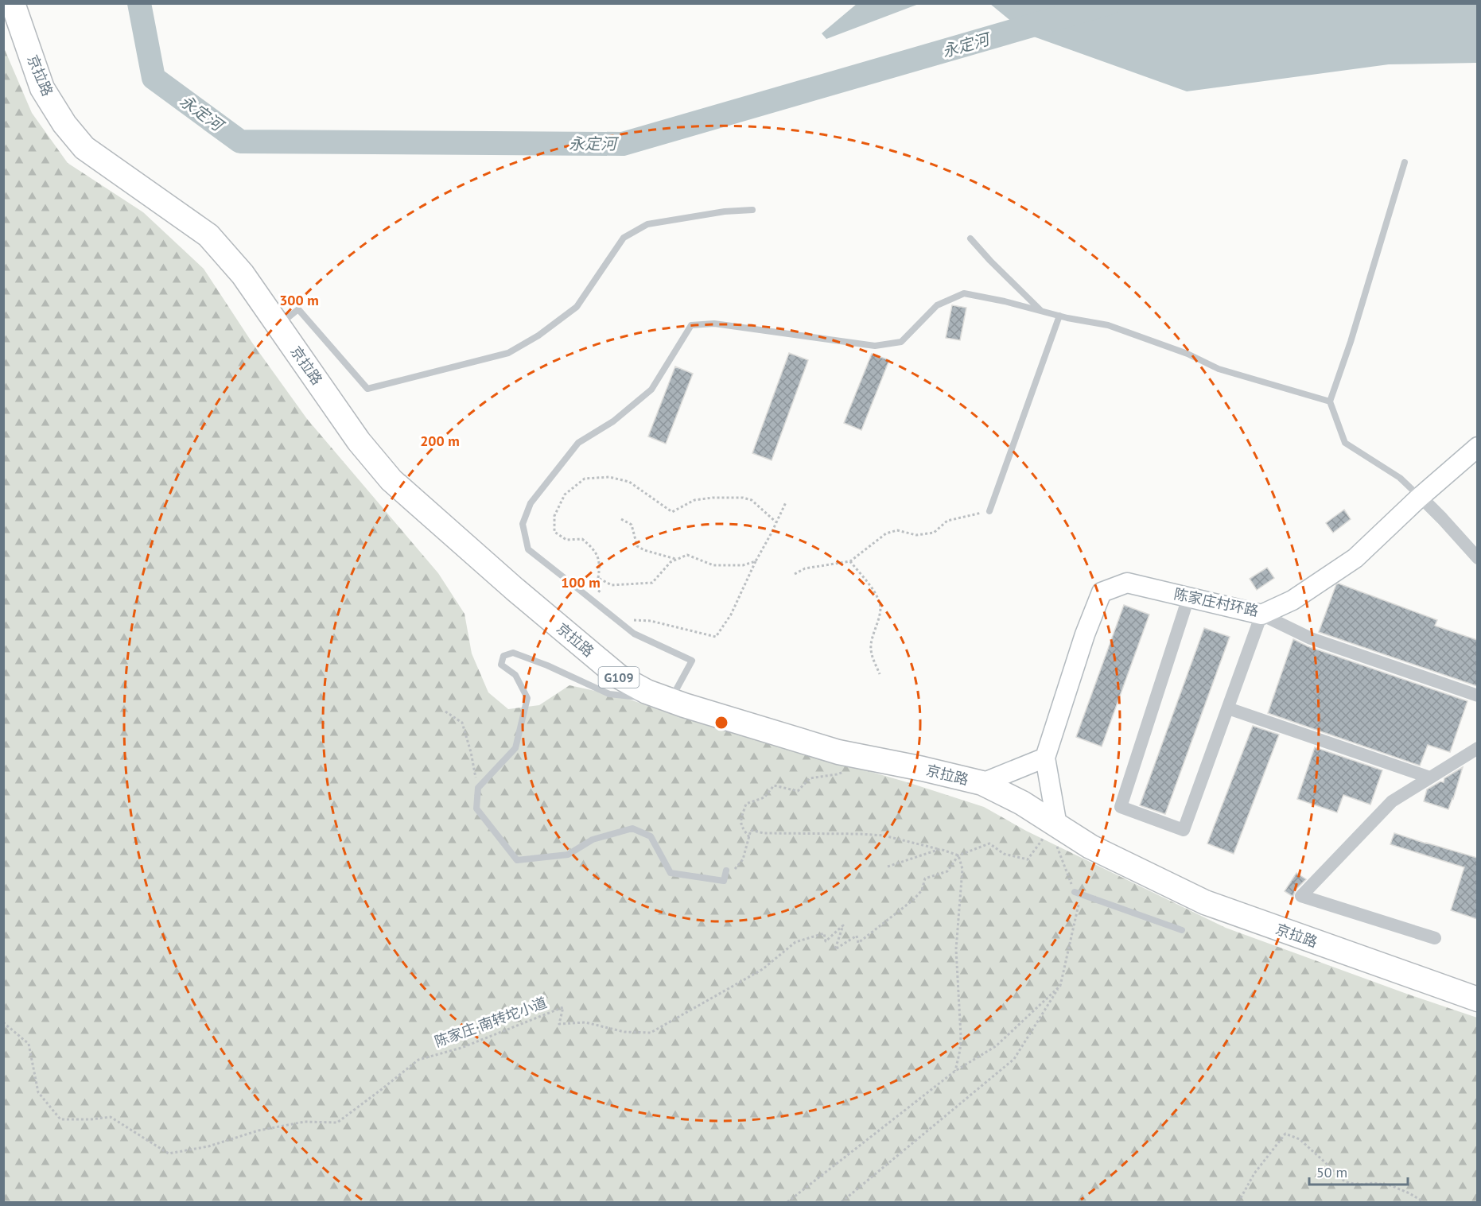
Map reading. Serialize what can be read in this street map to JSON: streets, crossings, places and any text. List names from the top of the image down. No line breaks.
{"streets":{"highway":["京拉路","G109"],"street":["陈家庄村环路"],"path":["陈家庄·南转坨小道"]},"crossings":[["京拉路","陈家庄·南转坨小道"]],"water":["永定河"],"scale_bar":"50 m","rings":["300 m","200 m","100 m"]}
